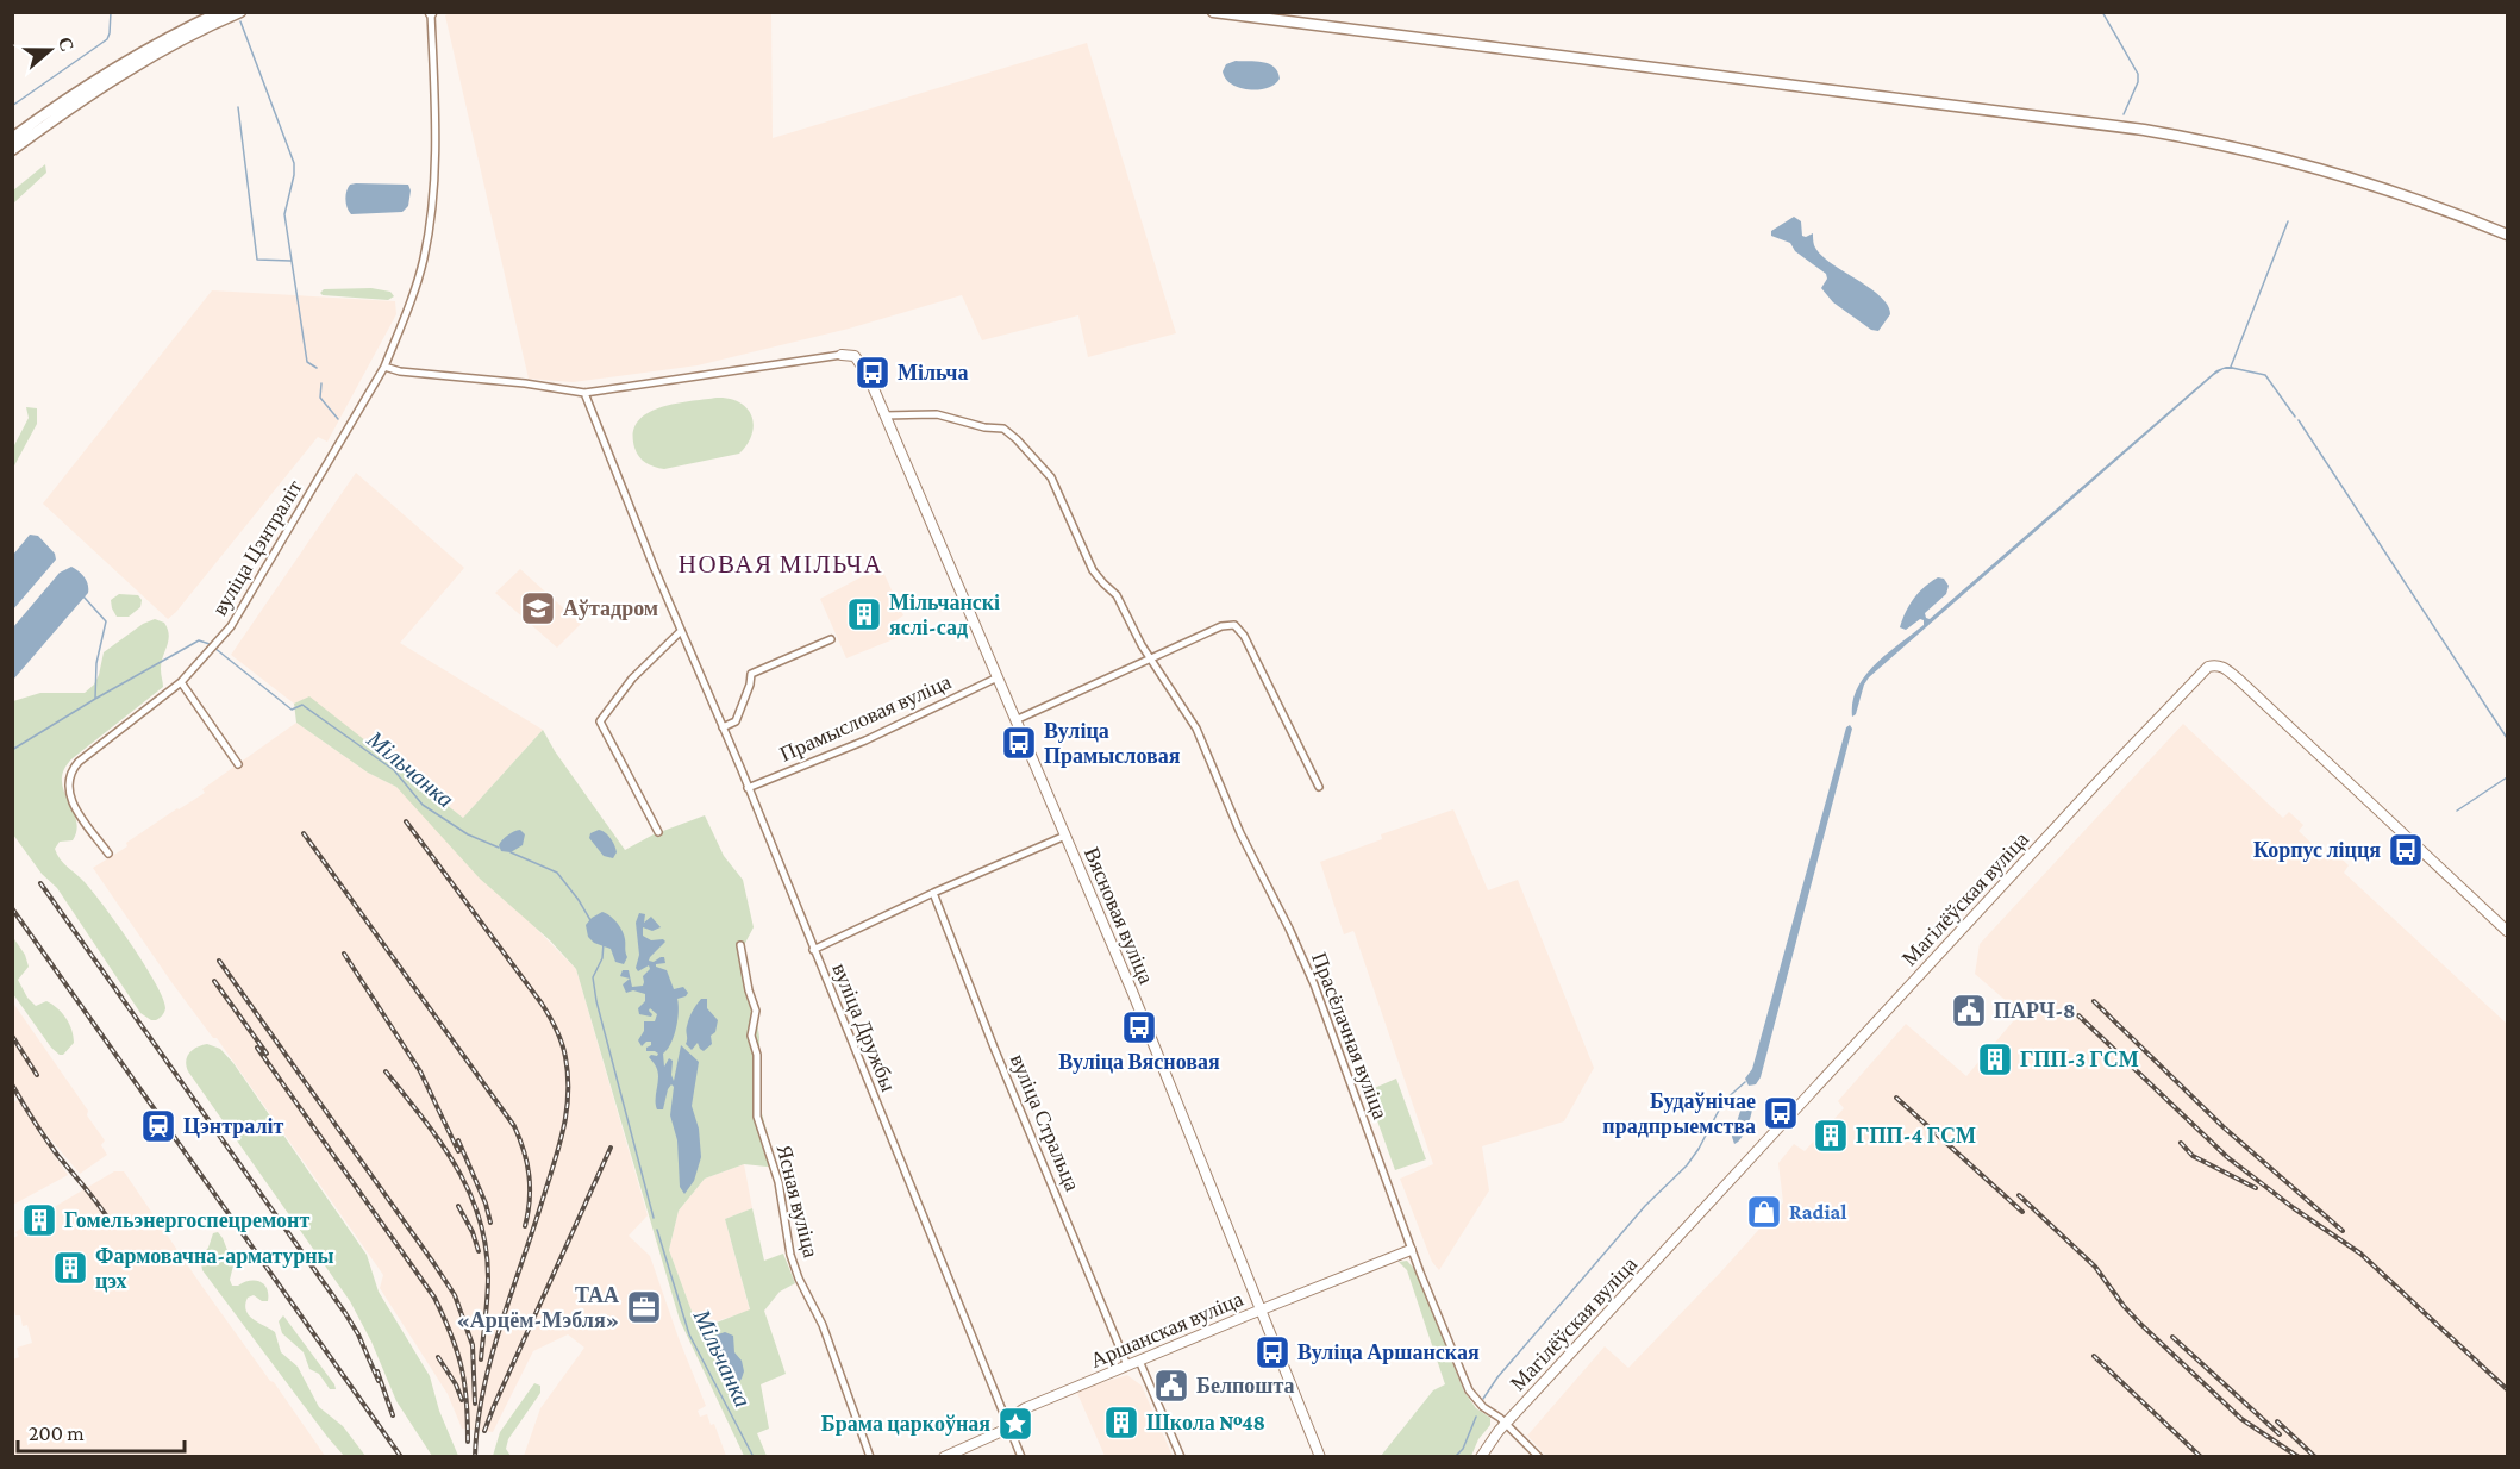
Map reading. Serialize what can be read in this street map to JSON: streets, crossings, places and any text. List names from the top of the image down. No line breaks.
{"streets":{"street":["вуліца Цэнтраліт","Прамысловая вуліца","Магілёўская вуліца","Вясновая вуліца","вуліца Дружбы","Прасёлачная вуліца","вуліца Стральца","Ясная вуліца","Аршанская вуліца"]},"crossings":[["Прамысловая вуліца","Вясновая вуліца"],["Прамысловая вуліца","вуліца Дружбы"],["Магілёўская вуліца","Прасёлачная вуліца"],["Вясновая вуліца","Прасёлачная вуліца"],["Вясновая вуліца","Аршанская вуліца"],["вуліца Дружбы","Аршанская вуліца"],["Прасёлачная вуліца","Аршанская вуліца"],["вуліца Стральца","Аршанская вуліца"]],"districts":["НОВАЯ МІЛЬЧА"],"water":["Мільчанка"],"places":{"bus stop":["Мільча","Вуліца Прамысловая","Корпус ліцця","Вуліца Вясновая","Будаўнічае прадпрыемства","Вуліца Аршанская"],"school or university":["Аўтадром"],"building":["Мільчанскі яслі-сад","ГПП-3 ГСМ","ГПП-4 ГСМ","Гомельэнергоспецремонт","Фармовачна-арматурны цэх","Школа №48"],"public building":["ПАРЧ-8","Белпошта"],"station":["Цэнтраліт"],"shop":["Radial"],"office":["ТАА «Арцём-Мэбля»"],"place":["Брама царкоўная"]},"scale_bar":"200 m","north":"right"}
